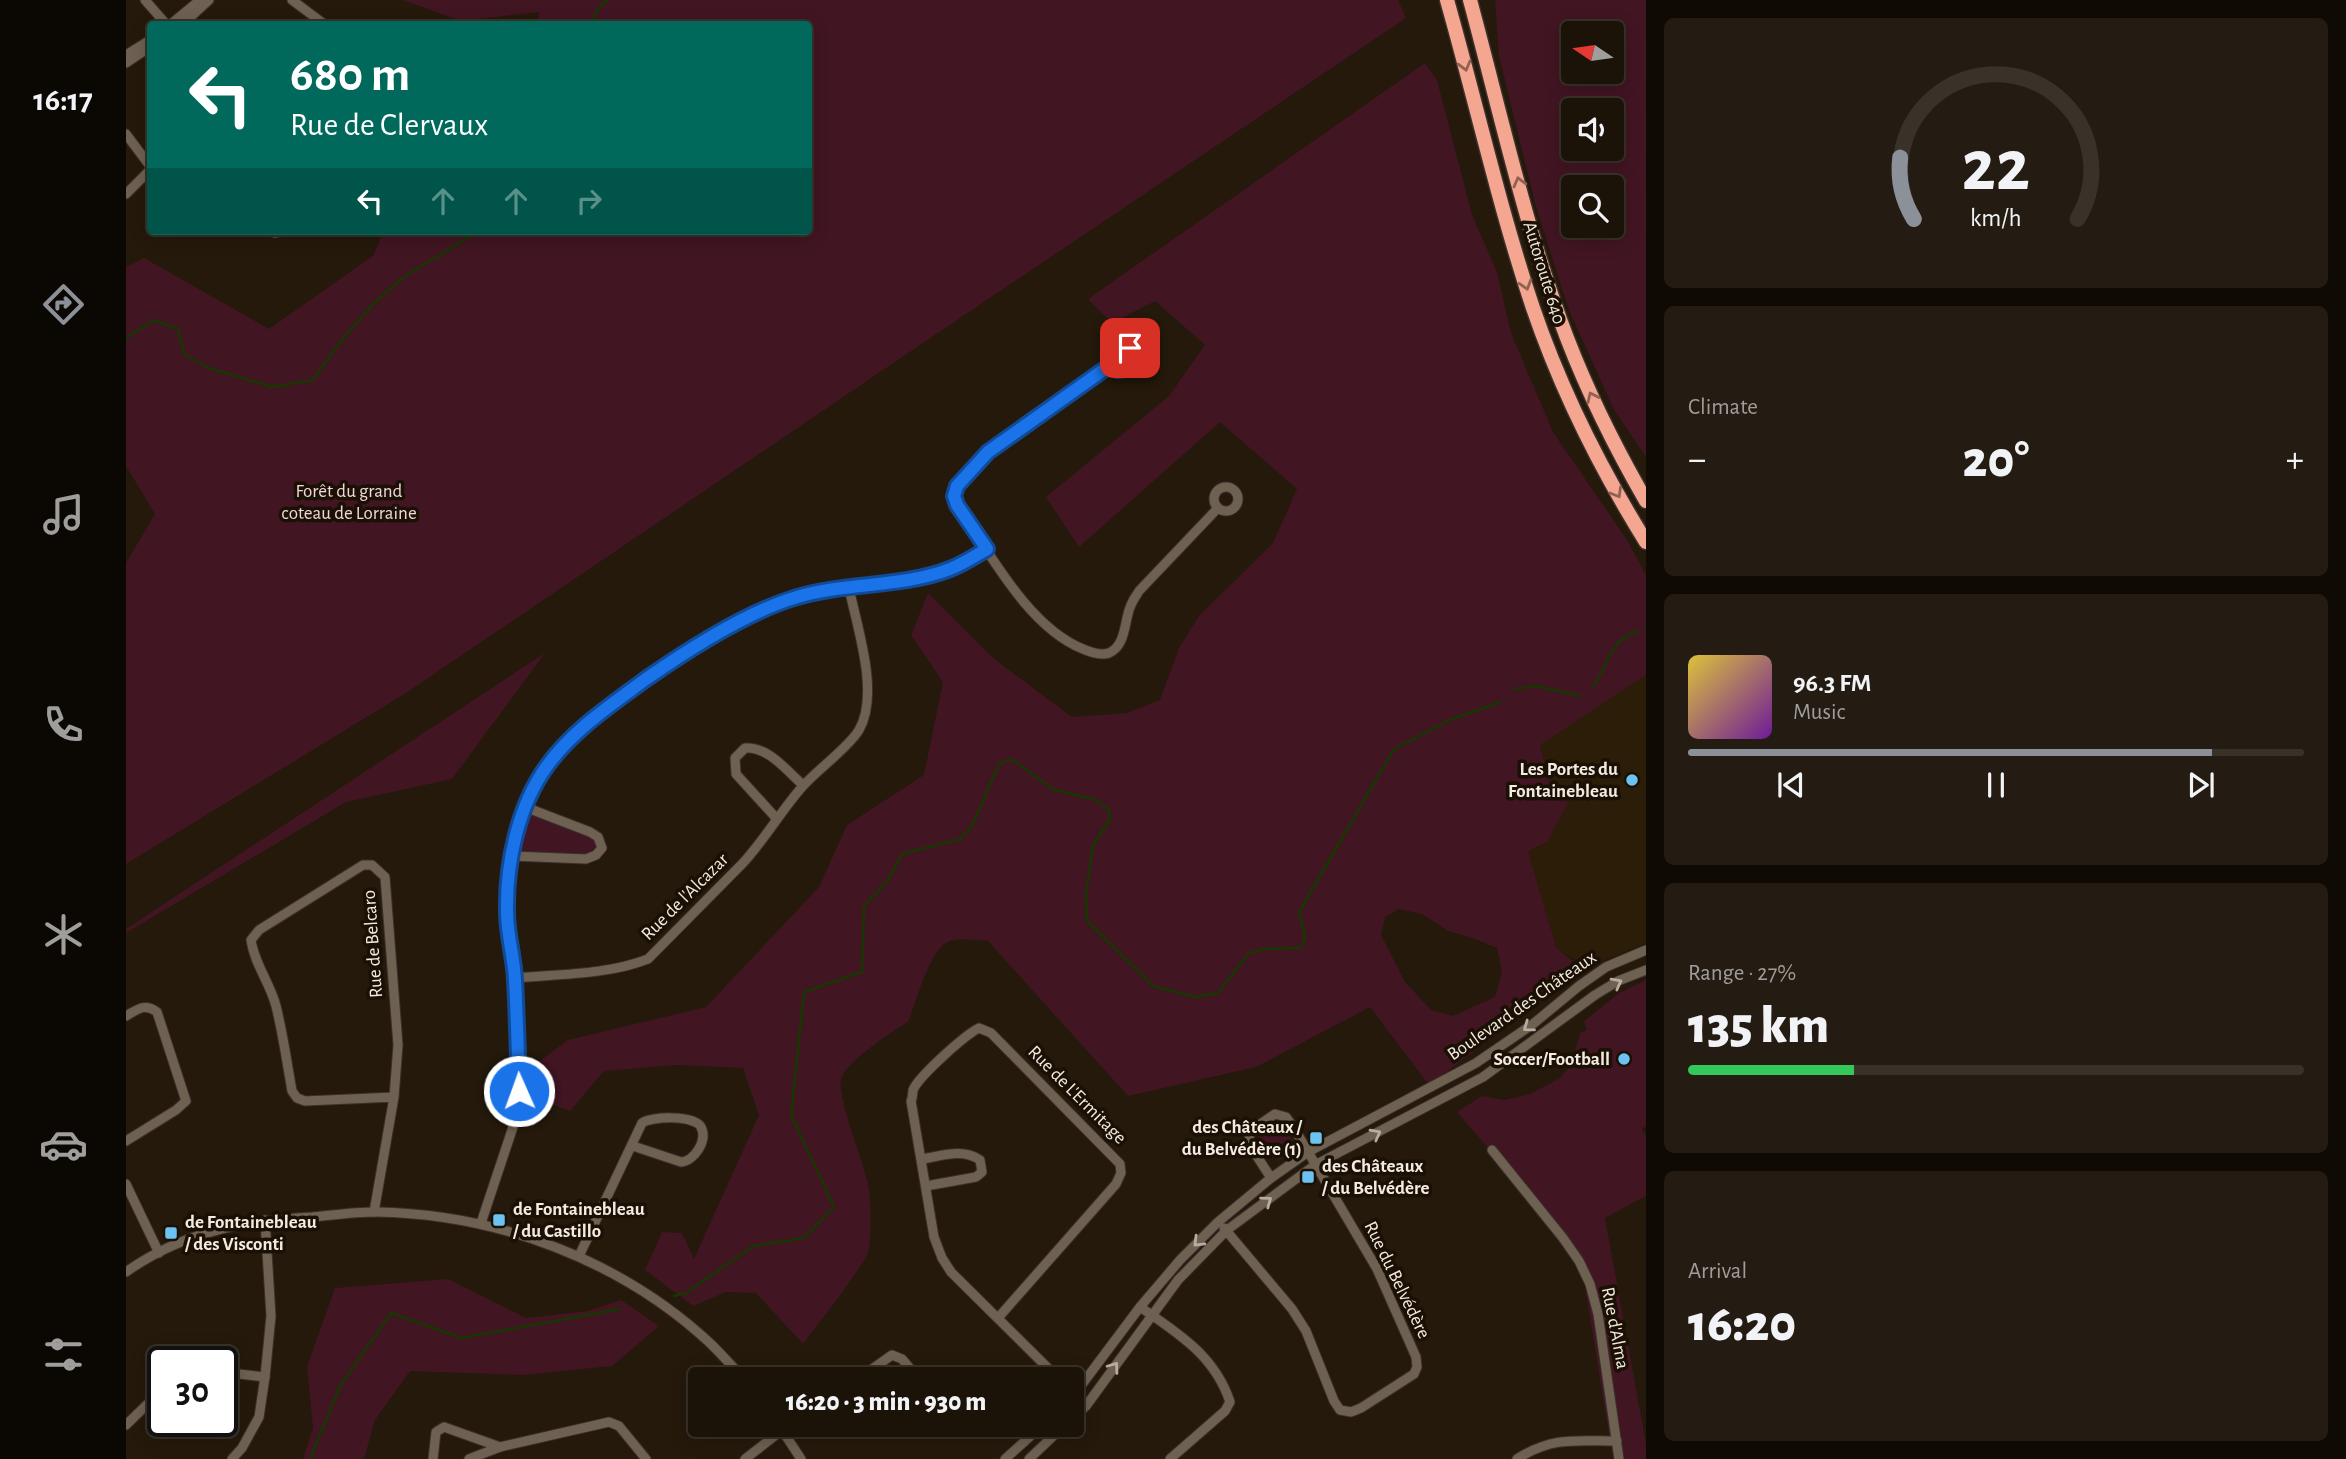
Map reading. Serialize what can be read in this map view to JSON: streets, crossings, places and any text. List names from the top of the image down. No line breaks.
{"streets":{"highway":["Autoroute 640"],"street":["Rue de l'Alcazar","Rue de Belcaro","Boulevard des Châteaux","Rue de L'Ermitage","Rue du Belvédère","Rue d'Alma"]},"crossings":[["Boulevard des Châteaux","Rue du Belvédère"]],"parks":["Forêt du grand coteau de Lorraine"],"places":{"other":["Les Portes du Fontainebleau","Soccer/Football"],"transit":["des Châteaux / du Belvédère (1)","des Châteaux / du Belvédère","de Fontainebleau / du Castillo","de Fontainebleau / des Visconti"]},"north":"left","page":{"tabs":"16:17","turn":["680 m","Rue de Clervaux"],"tile":["Climate",["Range · 27%","135 km"],["Arrival","16:20"]],"heat":["−","20°","+"],"song":["96.3 FM","Music"],"limit":"30","trip":"16:20 · 3 min · 930 m","gauge":["22","km/h"]}}
